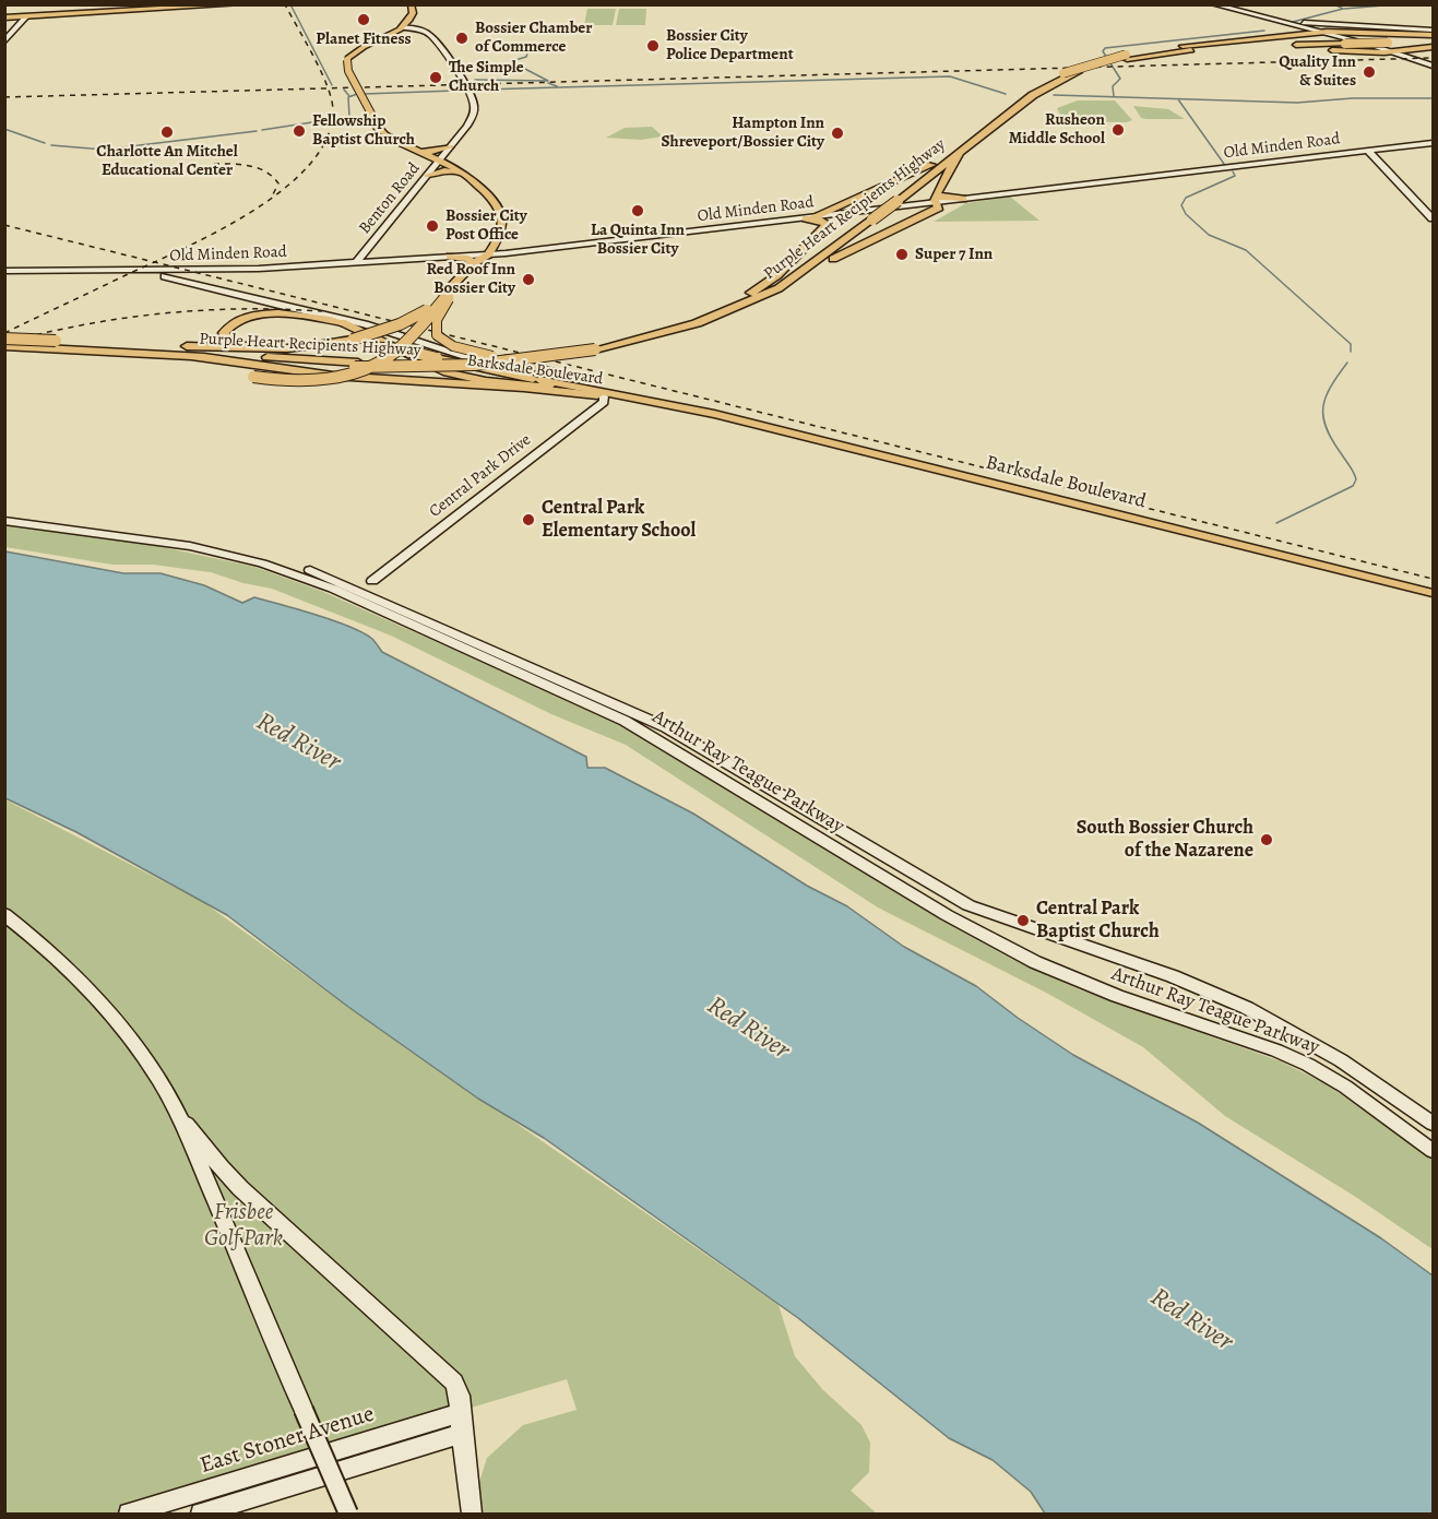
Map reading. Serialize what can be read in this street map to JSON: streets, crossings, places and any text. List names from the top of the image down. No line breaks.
{"streets":{"highway":["Purple Heart Recipients Highway"],"main road":["Old Minden Road","Benton Road","Barksdale Boulevard","Central Park Drive","Arthur Ray Teague Parkway","East Stoner Avenue"]},"crossings":[["Old Minden Road","Benton Road"],["Old Minden Road","Purple Heart Recipients Highway"],["Old Minden Road","Barksdale Boulevard"],["Barksdale Boulevard","Central Park Drive"]],"water":["Red River"],"parks":["Frisbee Golf Park"],"places":["Planet Fitness","Bossier Chamber of Commerce","Bossier City Police Department","Quality Inn & Suites","The Simple Church","Rusheon Middle School","Fellowship Baptist Church","Charlotte An Mitchel Educational Center","Hampton Inn Shreveport/Bossier City","La Quinta Inn Bossier City","Bossier City Post Office","Super 7 Inn","Red Roof Inn Bossier City","Central Park Elementary School","South Bossier Church of the Nazarene","Central Park Baptist Church"]}
